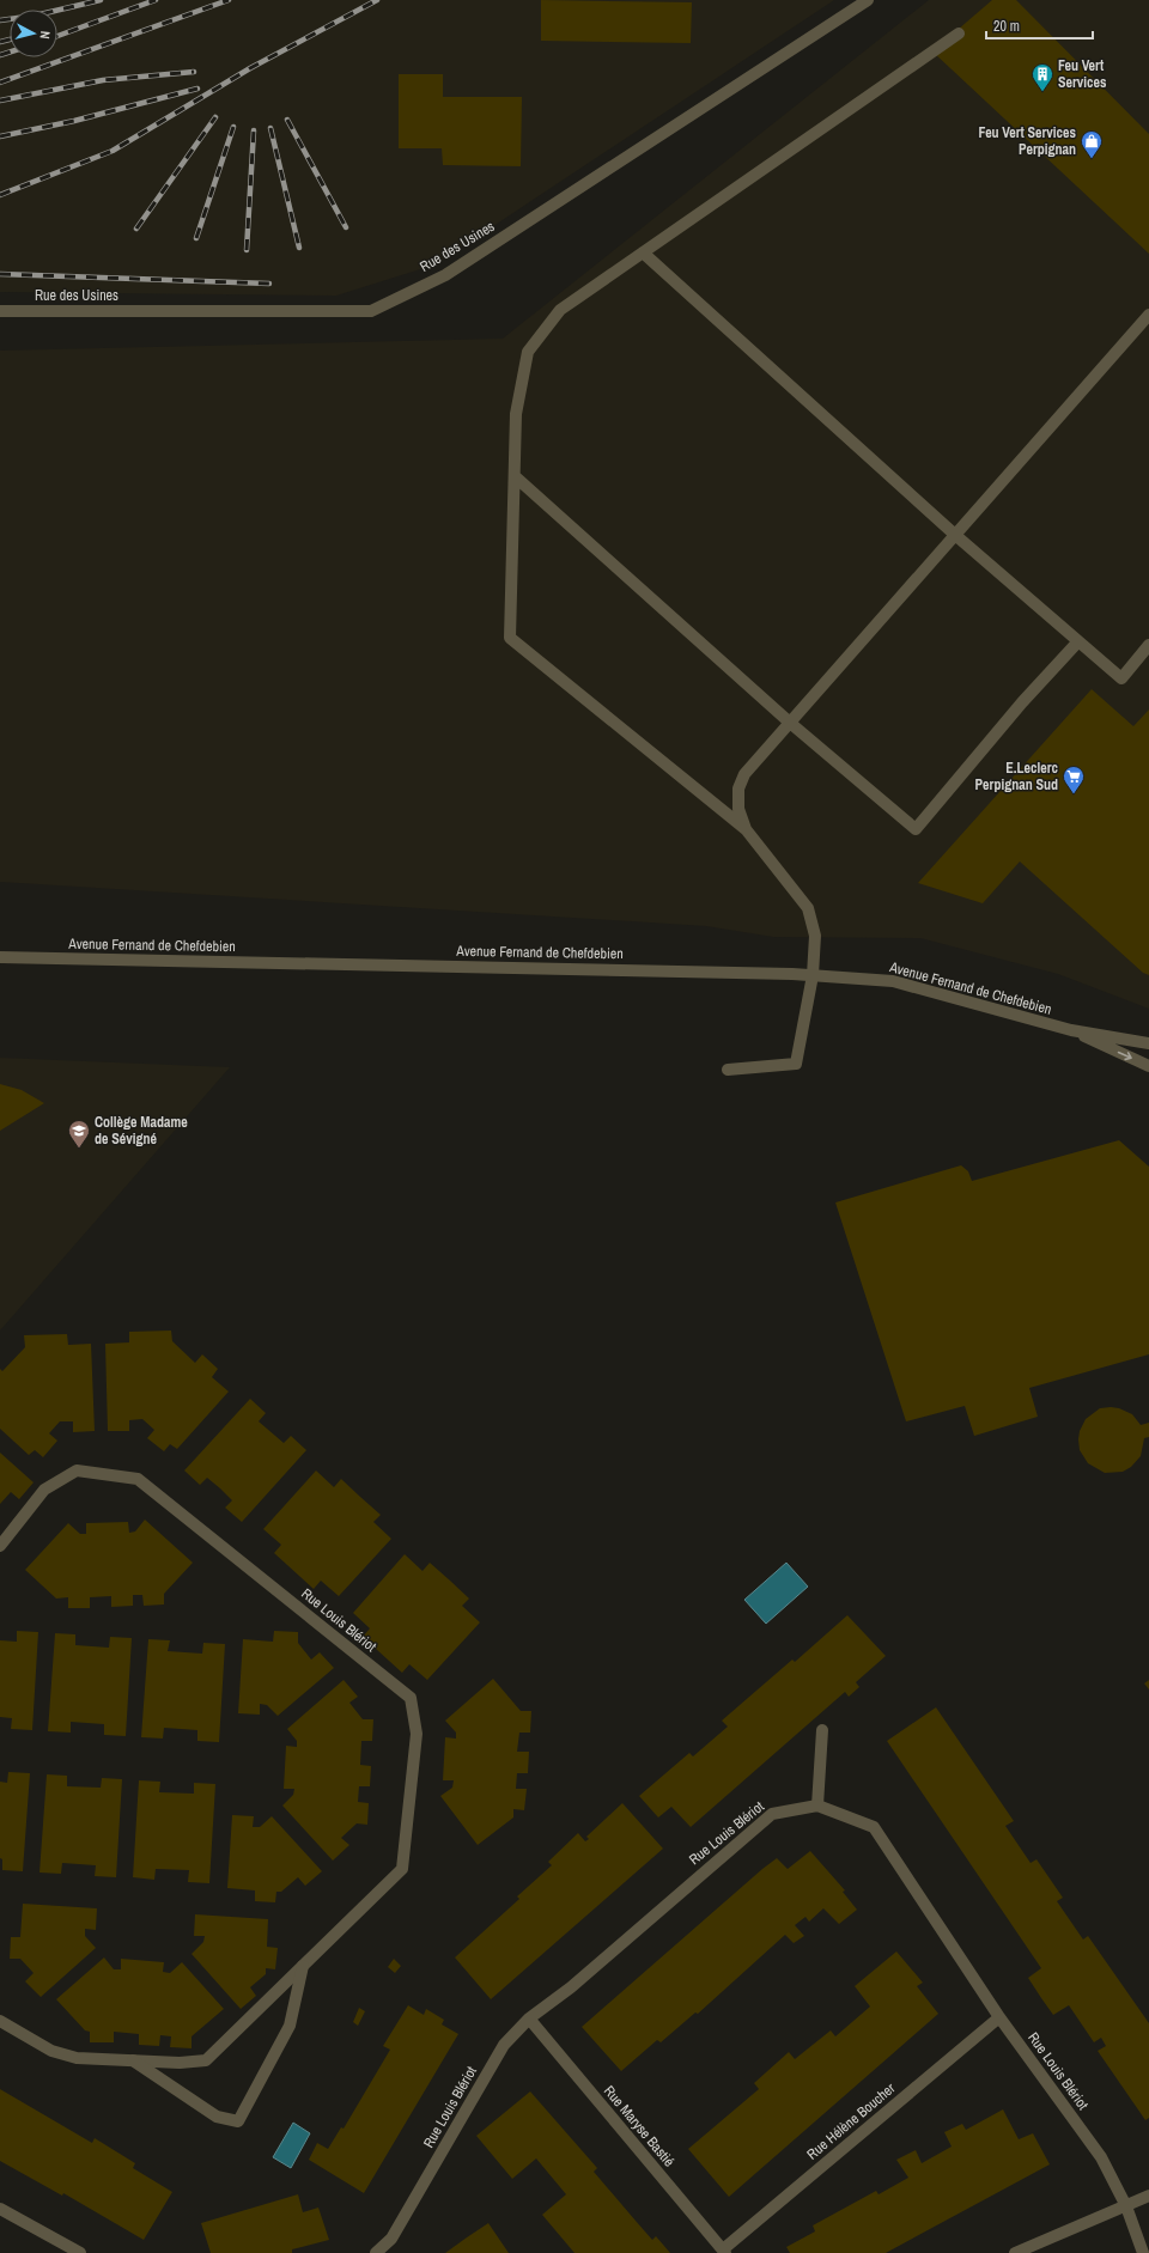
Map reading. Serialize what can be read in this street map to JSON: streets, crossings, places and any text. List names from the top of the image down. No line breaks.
{"streets":{"street":["Rue des Usines","Avenue Fernand de Chefdebien","Rue Louis Blériot","Rue Hélène Boucher","Rue Maryse Bastié"]},"crossings":[["Rue Louis Blériot","Rue Hélène Boucher"],["Rue Louis Blériot","Rue Maryse Bastié"],["Rue Hélène Boucher","Rue Maryse Bastié"]],"places":{"building":["Feu Vert Services"],"shop":["Feu Vert Services Perpignan"],"supermarket":["E.Leclerc Perpignan Sud"],"school or university":["Collège Madame de Sévigné"]},"scale_bar":"20 m","north":"right"}
